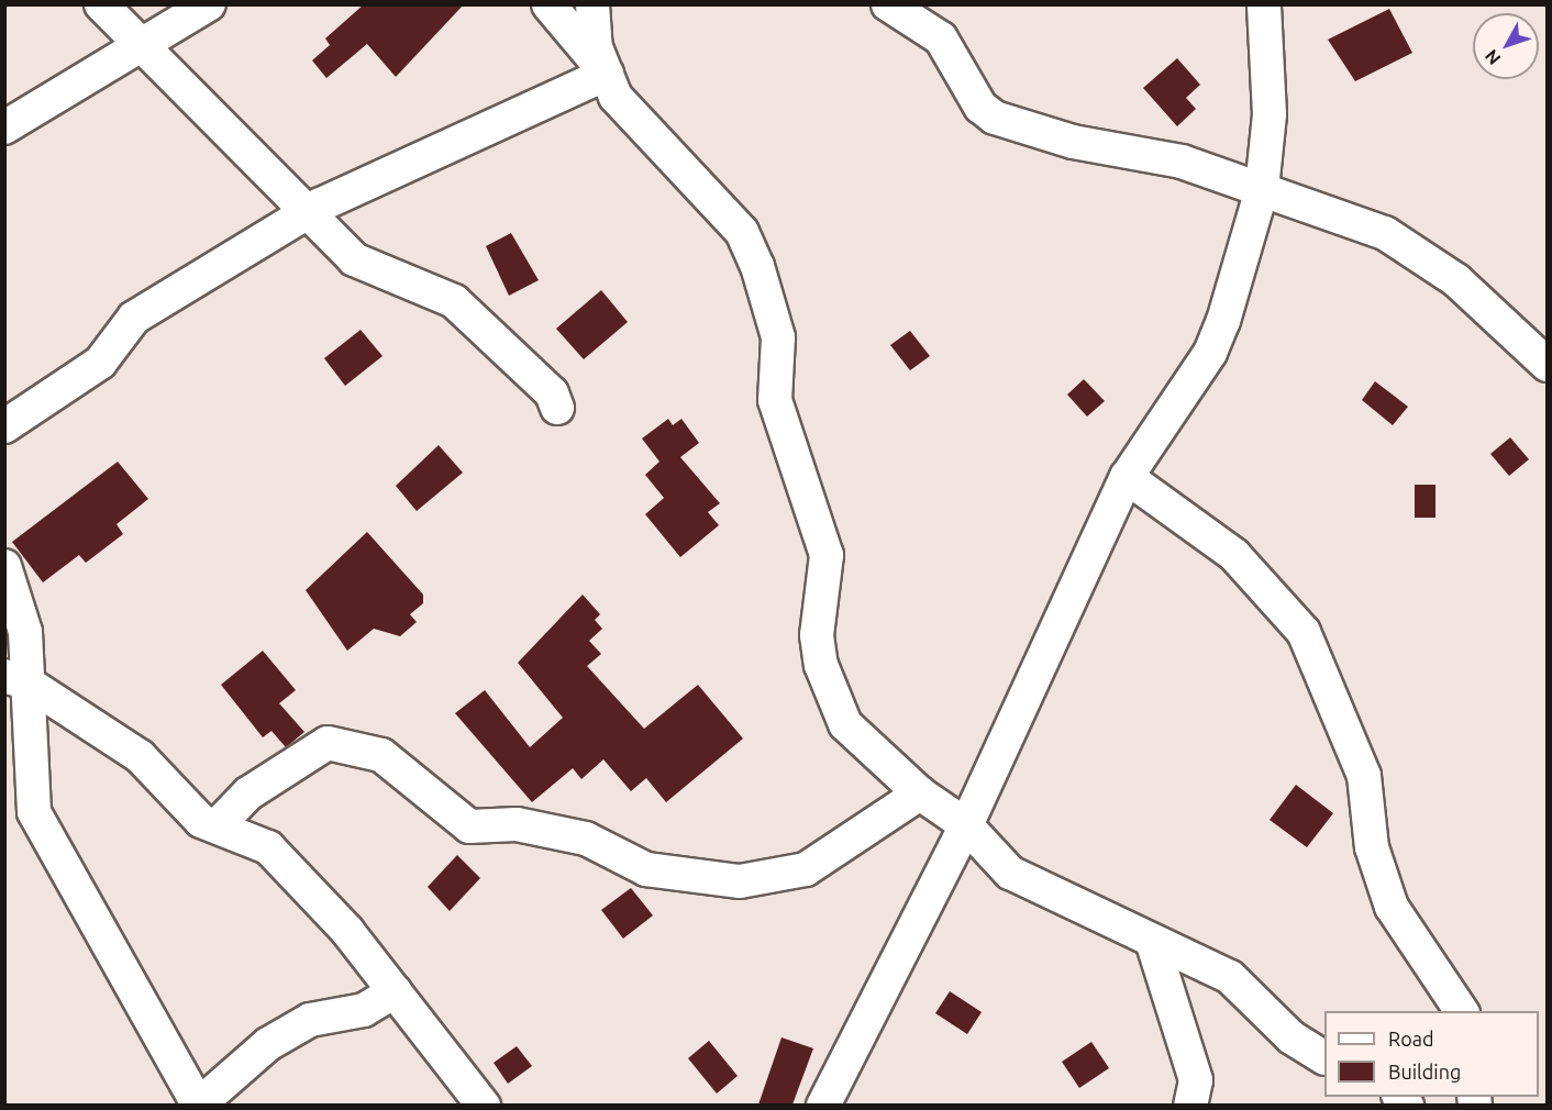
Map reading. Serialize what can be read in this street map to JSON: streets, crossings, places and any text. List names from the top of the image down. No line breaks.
{"legend":["Road","Building"],"north":"bottom left"}
